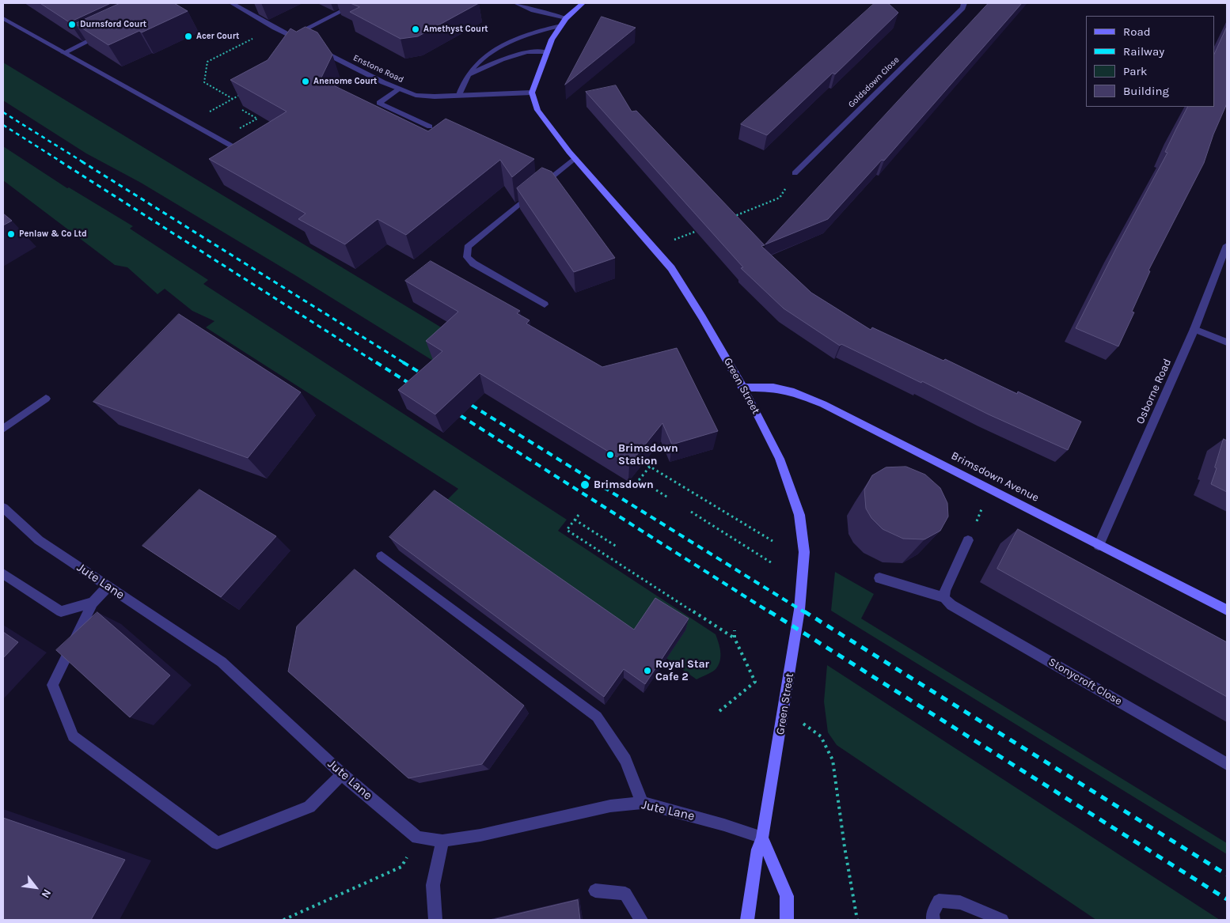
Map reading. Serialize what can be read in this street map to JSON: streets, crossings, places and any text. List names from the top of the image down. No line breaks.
{"streets":{"street":["Enstone Road","Goldsdown Close","Green Street","Osborne Road","Brimsdown Avenue","Jute Lane","Stonycroft Close"]},"crossings":[["Enstone Road","Green Street"],["Green Street","Brimsdown Avenue"],["Green Street","Jute Lane"],["Osborne Road","Brimsdown Avenue"]],"places":["Durnsford Court","Amethyst Court","Acer Court","Anenome Court","Penlaw & Co Ltd","Brimsdown Station","Brimsdown","Royal Star Cafe 2"],"legend":["Road","Railway","Park","Building"],"north":"bottom right"}
